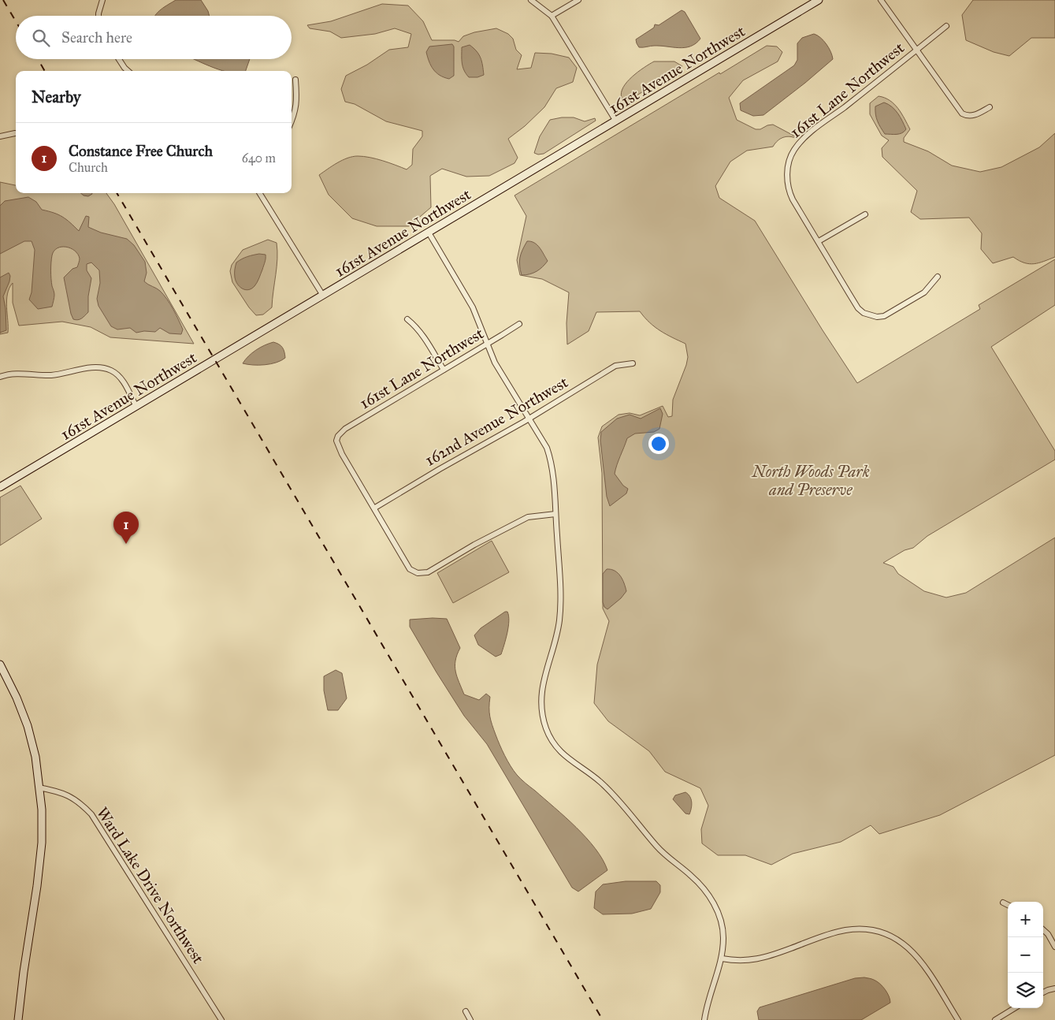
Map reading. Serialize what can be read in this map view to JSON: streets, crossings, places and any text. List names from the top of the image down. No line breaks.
{"streets":{"main road":["161st Avenue Northwest"],"street":["161st Lane Northwest","162nd Avenue Northwest","Ward Lake Drive Northwest"]},"crossings":[["161st Lane Northwest","162nd Avenue Northwest"]],"parks":["North Woods Park and Preserve"],"page":{"search":"Search here","heading":"Nearby","list":[{"mark":"1","name":"Constance Free Church","note":"Church","value":"640 m"}],"pins":"1","map_buttons":["+","−"]}}
